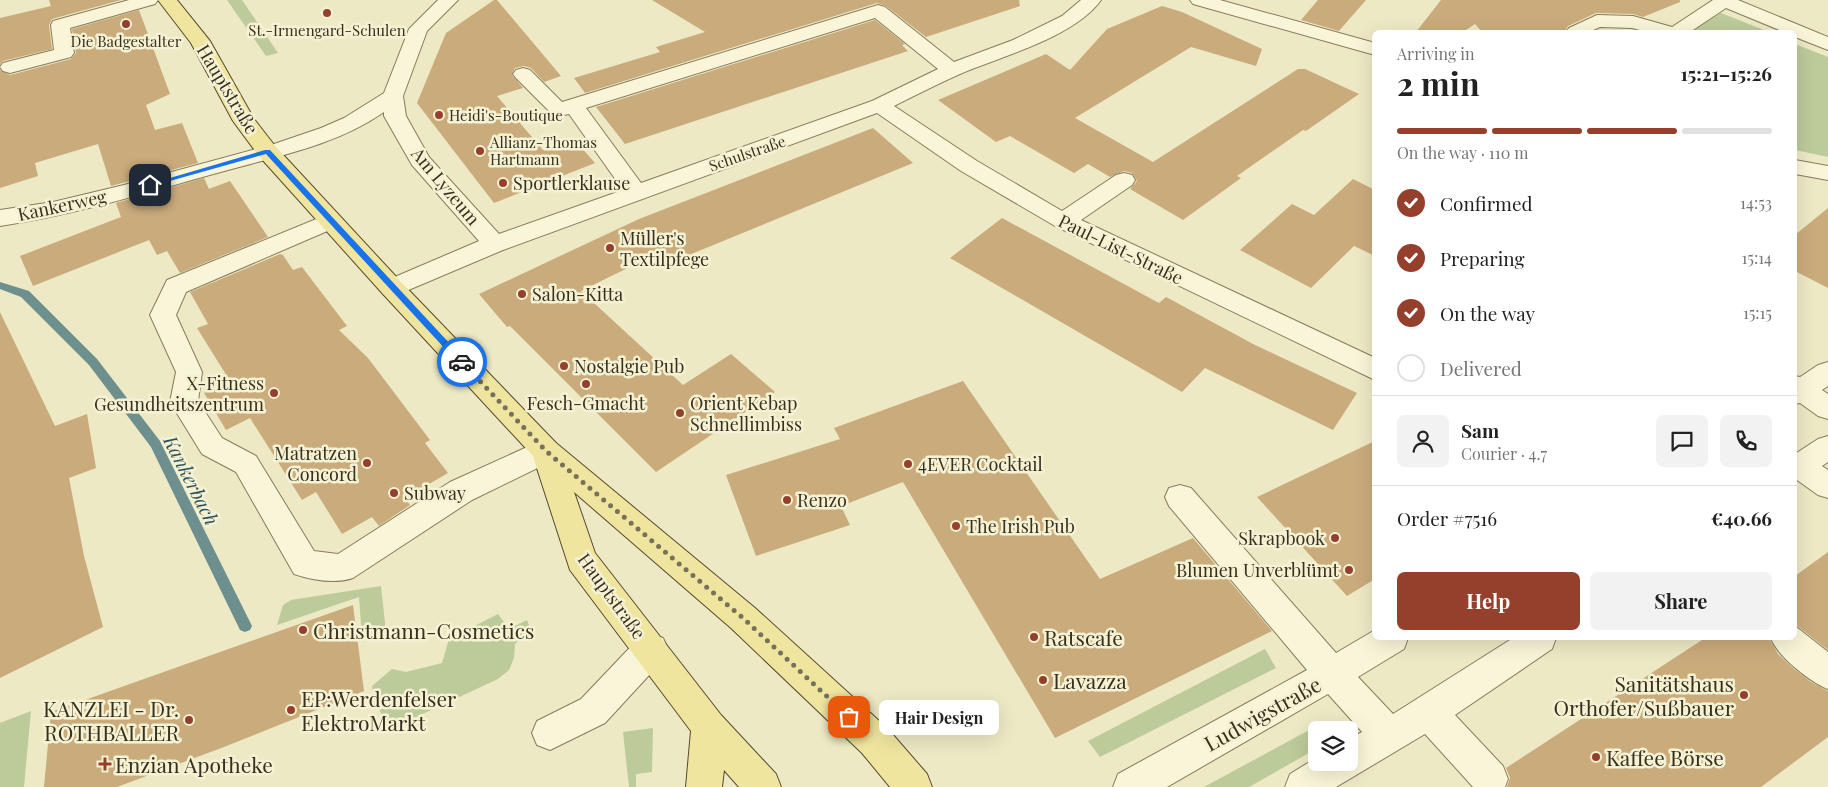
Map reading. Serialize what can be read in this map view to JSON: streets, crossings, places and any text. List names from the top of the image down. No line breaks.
{"streets":{"main road":["Hauptstraße"],"street":["Schulstraße","Am Lyzeum","Kankerweg","Paul-List-Straße","Ludwigstraße"]},"crossings":[["Hauptstraße","Schulstraße"],["Hauptstraße","Kankerweg"],["Schulstraße","Am Lyzeum"],["Schulstraße","Paul-List-Straße"]],"water":["Kankerbach"],"places":{"other":["St.-Irmengard-Schulen","Die Badgestalter","Heidi's-Boutique","Allianz-Thomas Hartmann","Sportlerklause","Müller's Textilpfege","Salon-Kitta","Nostalgie Pub","Fesch-Gmacht","X-Fitness Gesundheitszentrum","Orient Kebap Schnellimbiss","Matratzen Concord","4EVER Cocktail","Subway","Renzo","The Irish Pub","Skrapbook","Blumen Unverblümt","Christmann-Cosmetics","Ratscafe","Lavazza","Sanitätshaus Orthofer/Sußbauer","EP:Werdenfelser ElektroMarkt","Hair Design","KANZLEI - Dr. ROTHBALLER","Kaffee Börse"],"health":["Enzian Apotheke"]},"page":{"heading":["2 min","Arriving in","15:21–15:26"],"panel":["Sam","Courier · 4.7","Order #7516","€40.66"],"bar":"On the way · 110 m","list":[["Confirmed","14:53"],["Preparing","15:14"],["On the way","15:15"],"Delivered"],"buttons":["Help","Share"],"bubble":"Hair Design"}}
